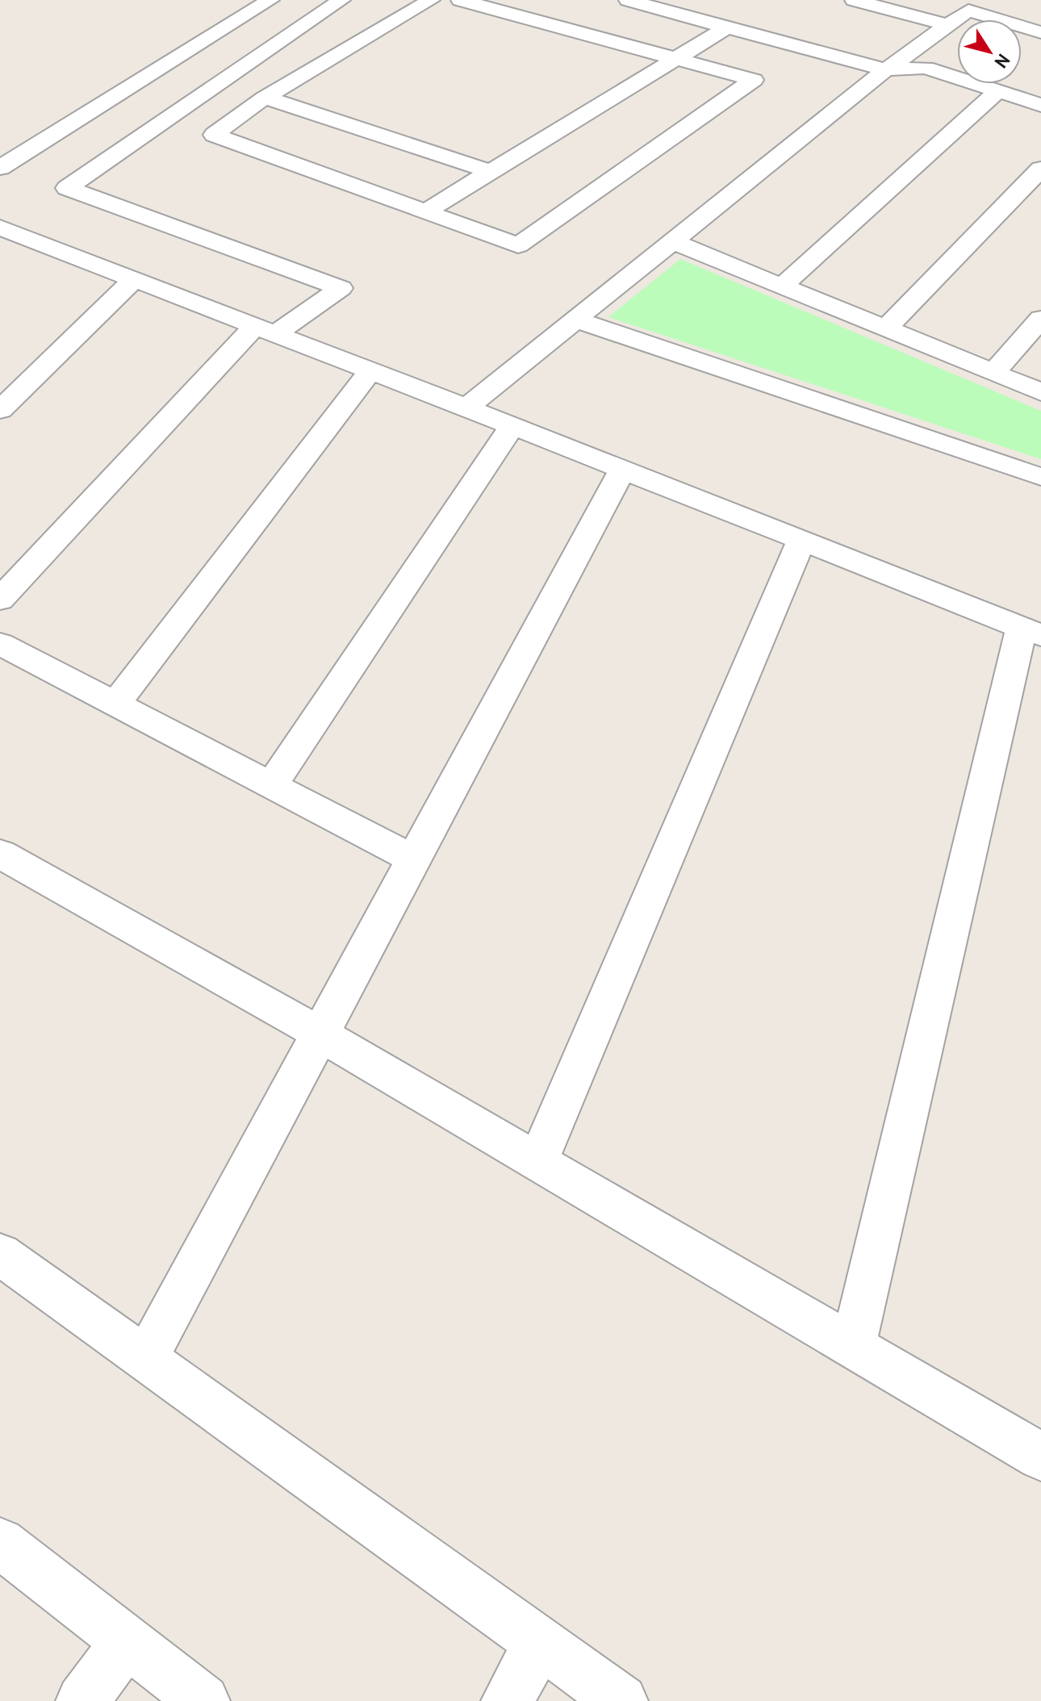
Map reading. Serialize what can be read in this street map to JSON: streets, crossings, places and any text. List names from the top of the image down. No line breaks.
{"north":"bottom right"}
